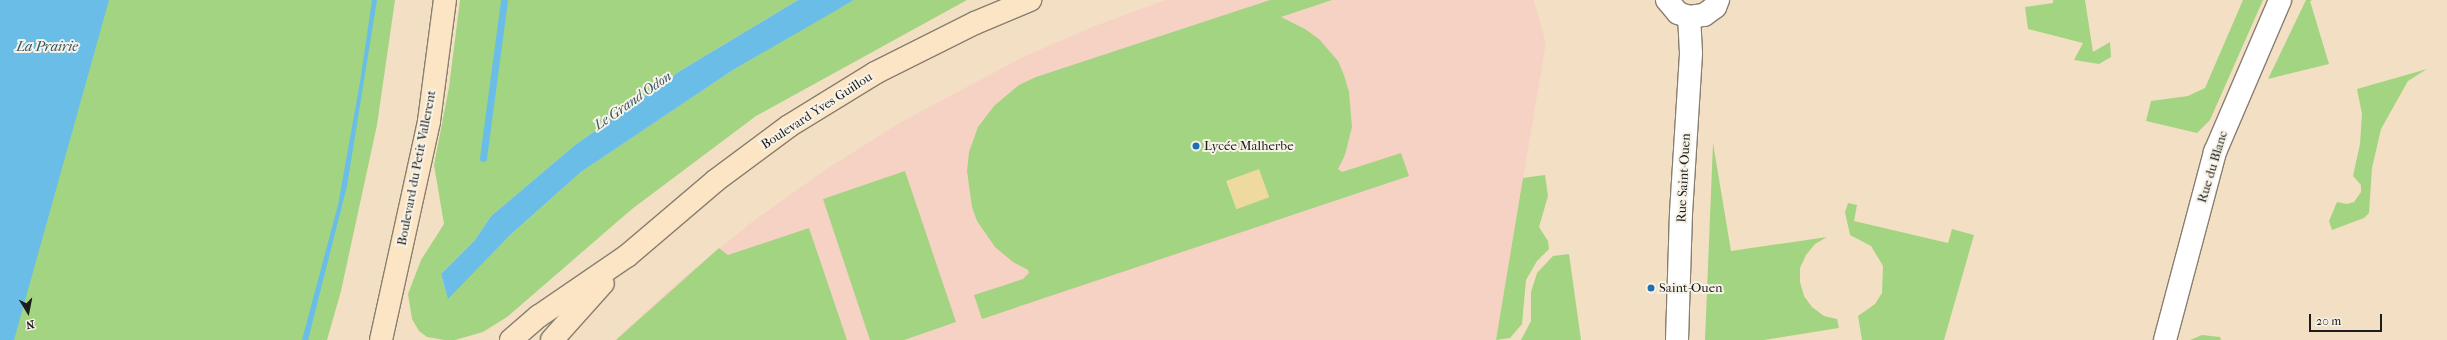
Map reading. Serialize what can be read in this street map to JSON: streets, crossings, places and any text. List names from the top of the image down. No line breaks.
{"streets":{"main road":["Boulevard Yves Guillou","Boulevard du Petit Vallerent"],"street":["Rue du Blanc","Rue Saint-Ouen"]},"water":["La Prairie","Le Grand Odon"],"places":["Lycée Malherbe","Saint-Ouen"],"scale_bar":"20 m","north":"bottom"}
